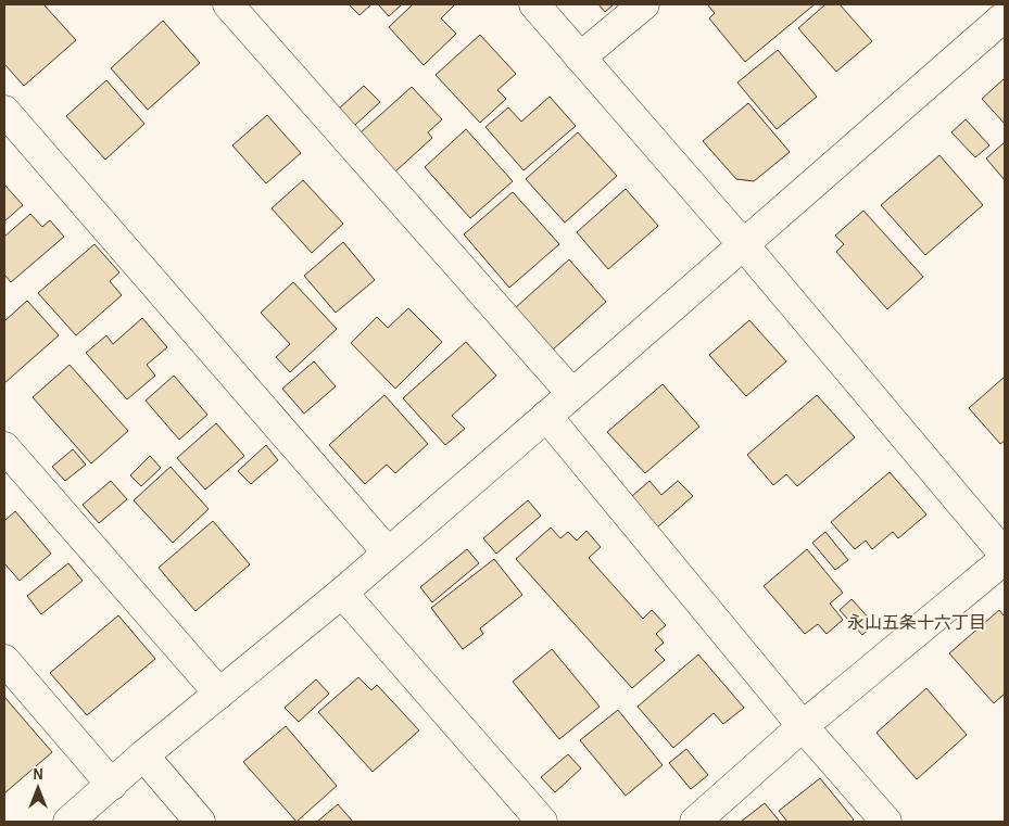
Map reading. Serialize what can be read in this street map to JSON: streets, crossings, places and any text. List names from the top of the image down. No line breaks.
{"districts":["永山五条十六丁目"],"north":"top"}
